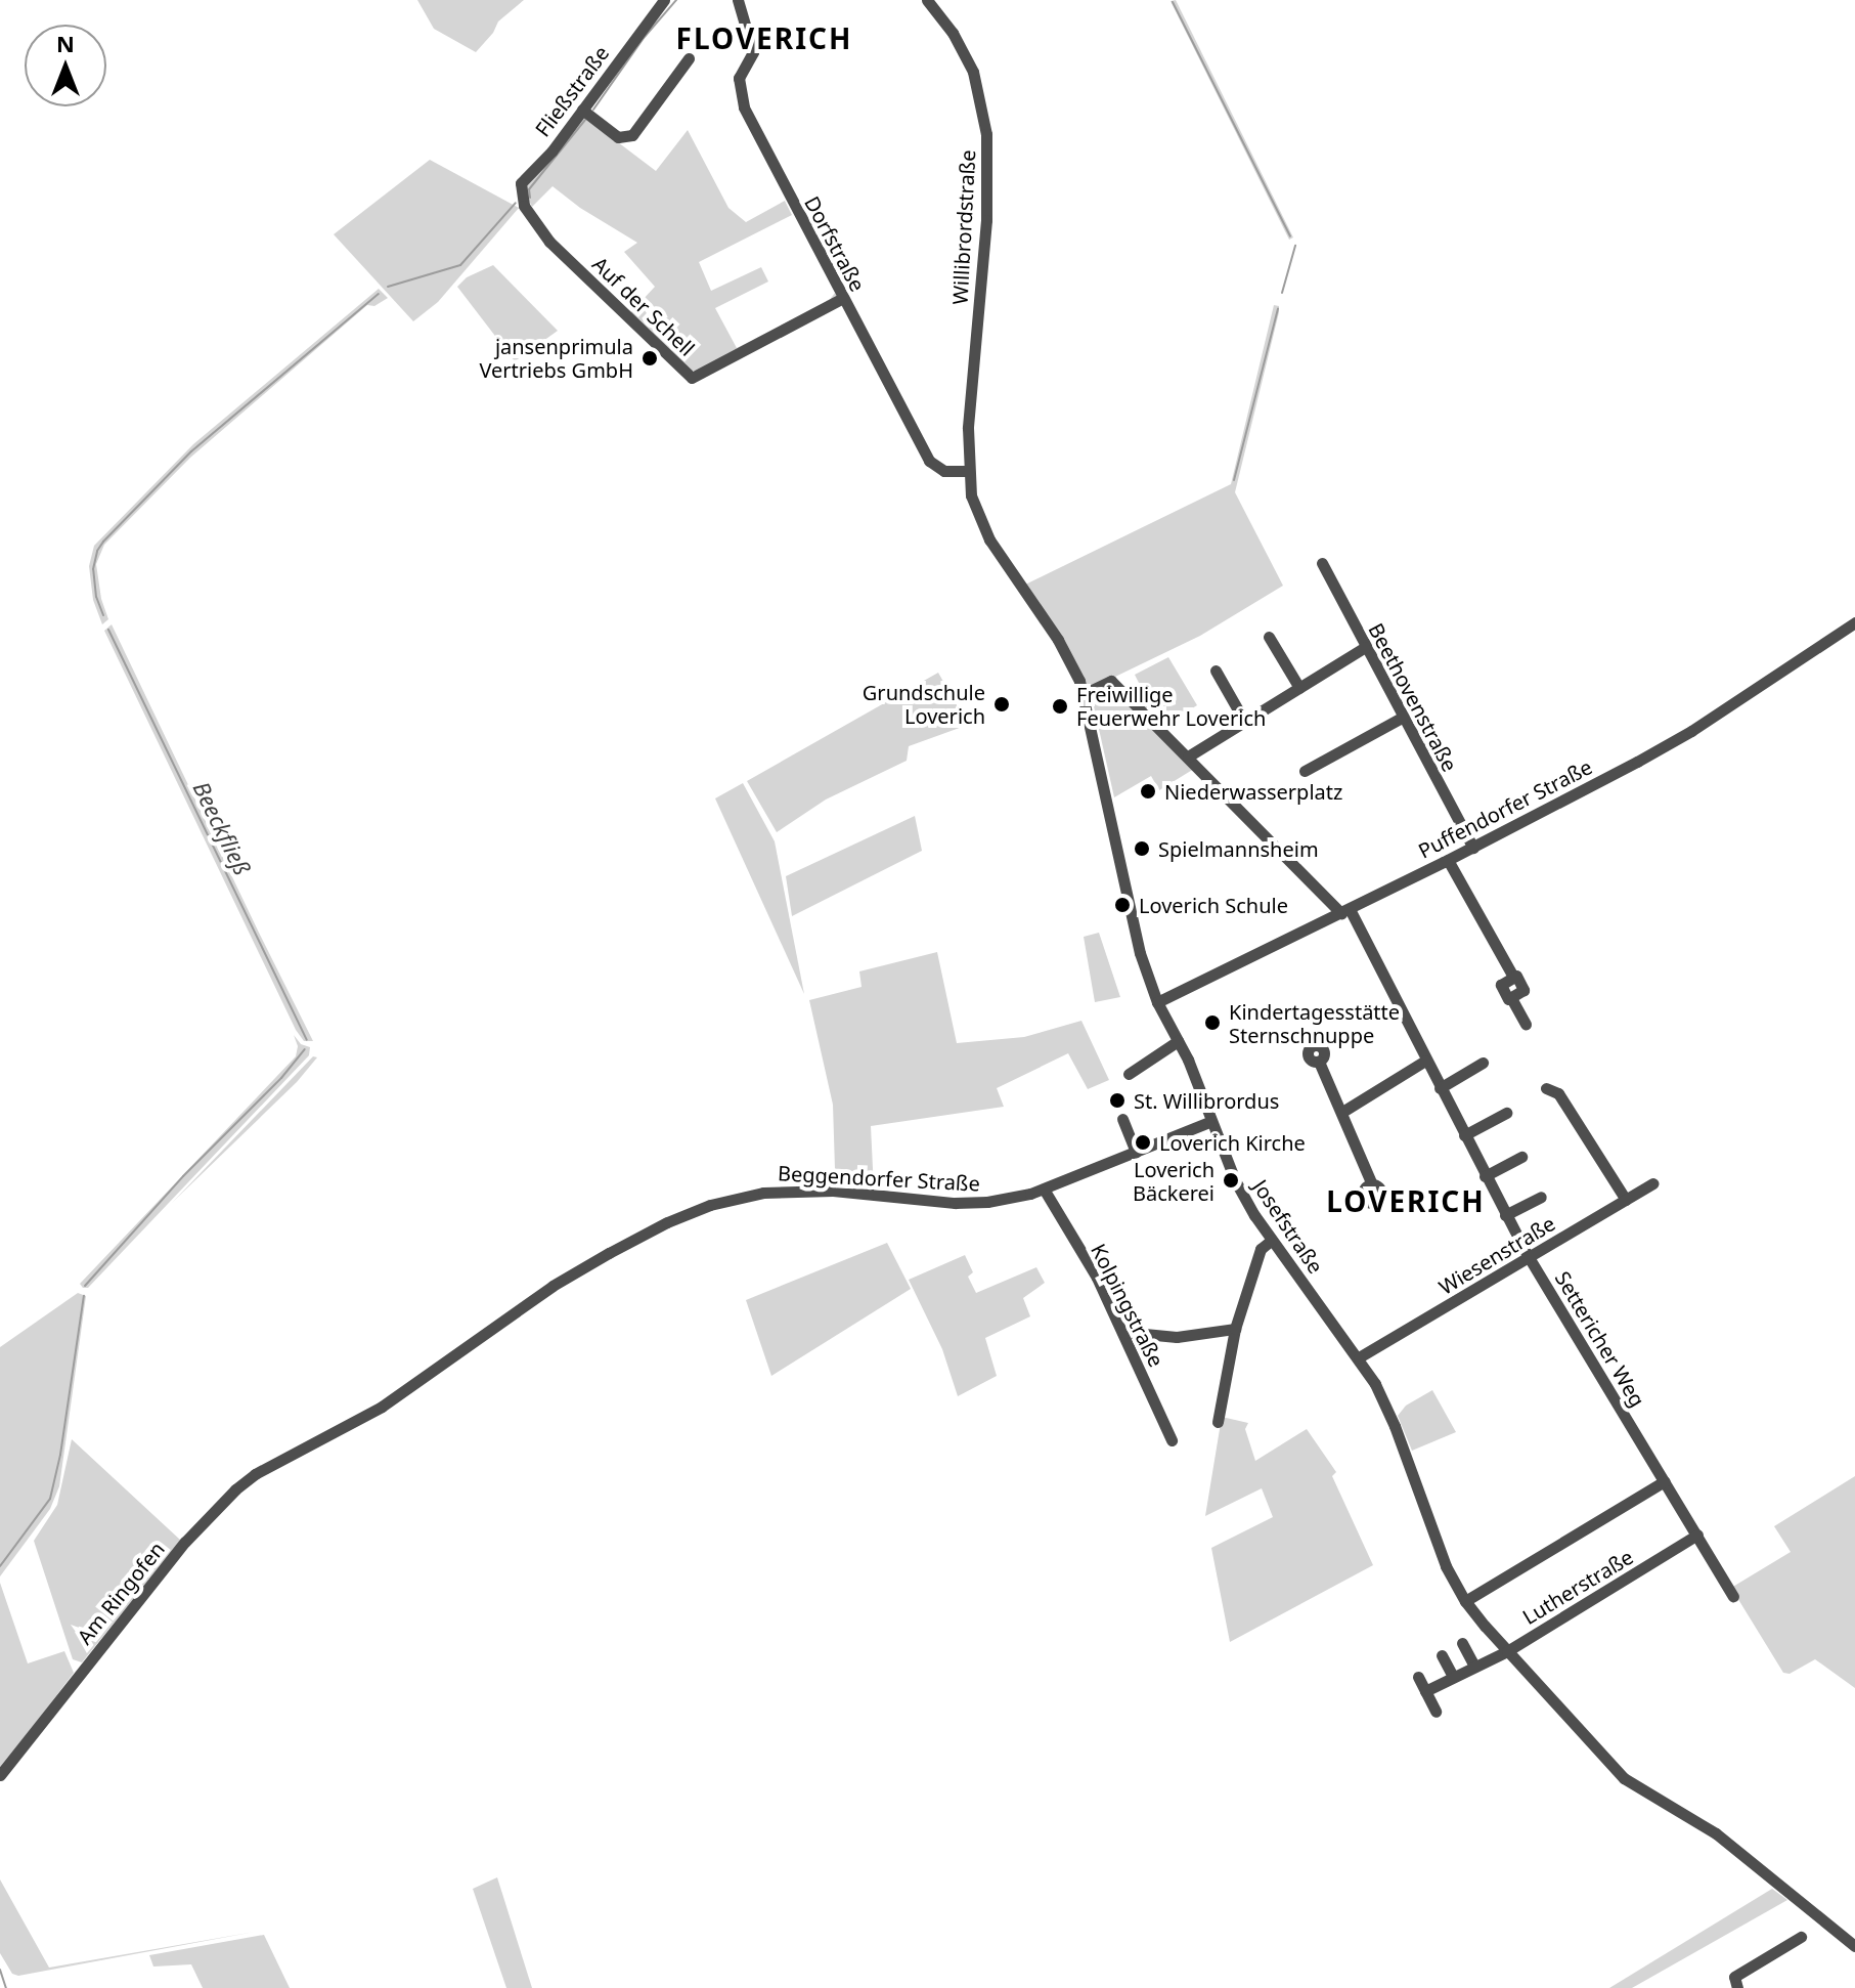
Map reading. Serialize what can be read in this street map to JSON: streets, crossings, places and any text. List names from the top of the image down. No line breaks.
{"streets":{"street":["Fließstraße","Willibrordstraße","Dorfstraße","Auf der Schell","Beethovenstraße","Puffendorfer Straße","Beggendorfer Straße","Josefstraße","Wiesenstraße","Kolpingstraße","Settericher Weg","Lutherstraße","Am Ringofen"]},"crossings":[["Fließstraße","Auf der Schell"],["Willibrordstraße","Dorfstraße"],["Willibrordstraße","Josefstraße"],["Dorfstraße","Auf der Schell"],["Beethovenstraße","Puffendorfer Straße"],["Puffendorfer Straße","Josefstraße"],["Puffendorfer Straße","Settericher Weg"],["Beggendorfer Straße","Josefstraße"],["Beggendorfer Straße","Kolpingstraße"],["Beggendorfer Straße","Am Ringofen"],["Josefstraße","Wiesenstraße"],["Josefstraße","Settericher Weg"],["Josefstraße","Lutherstraße"],["Wiesenstraße","Settericher Weg"],["Settericher Weg","Lutherstraße"]],"districts":["FLOVERICH","LOVERICH"],"water":["Beeckfließ"],"places":["jansenprimula Vertriebs GmbH","Grundschule Loverich","Freiwillige Feuerwehr Loverich","Niederwasserplatz","Spielmannsheim","Loverich Schule","Kindertagesstätte Sternschnuppe","St. Willibrordus","Loverich Kirche","Loverich Bäckerei"],"north":"top"}
